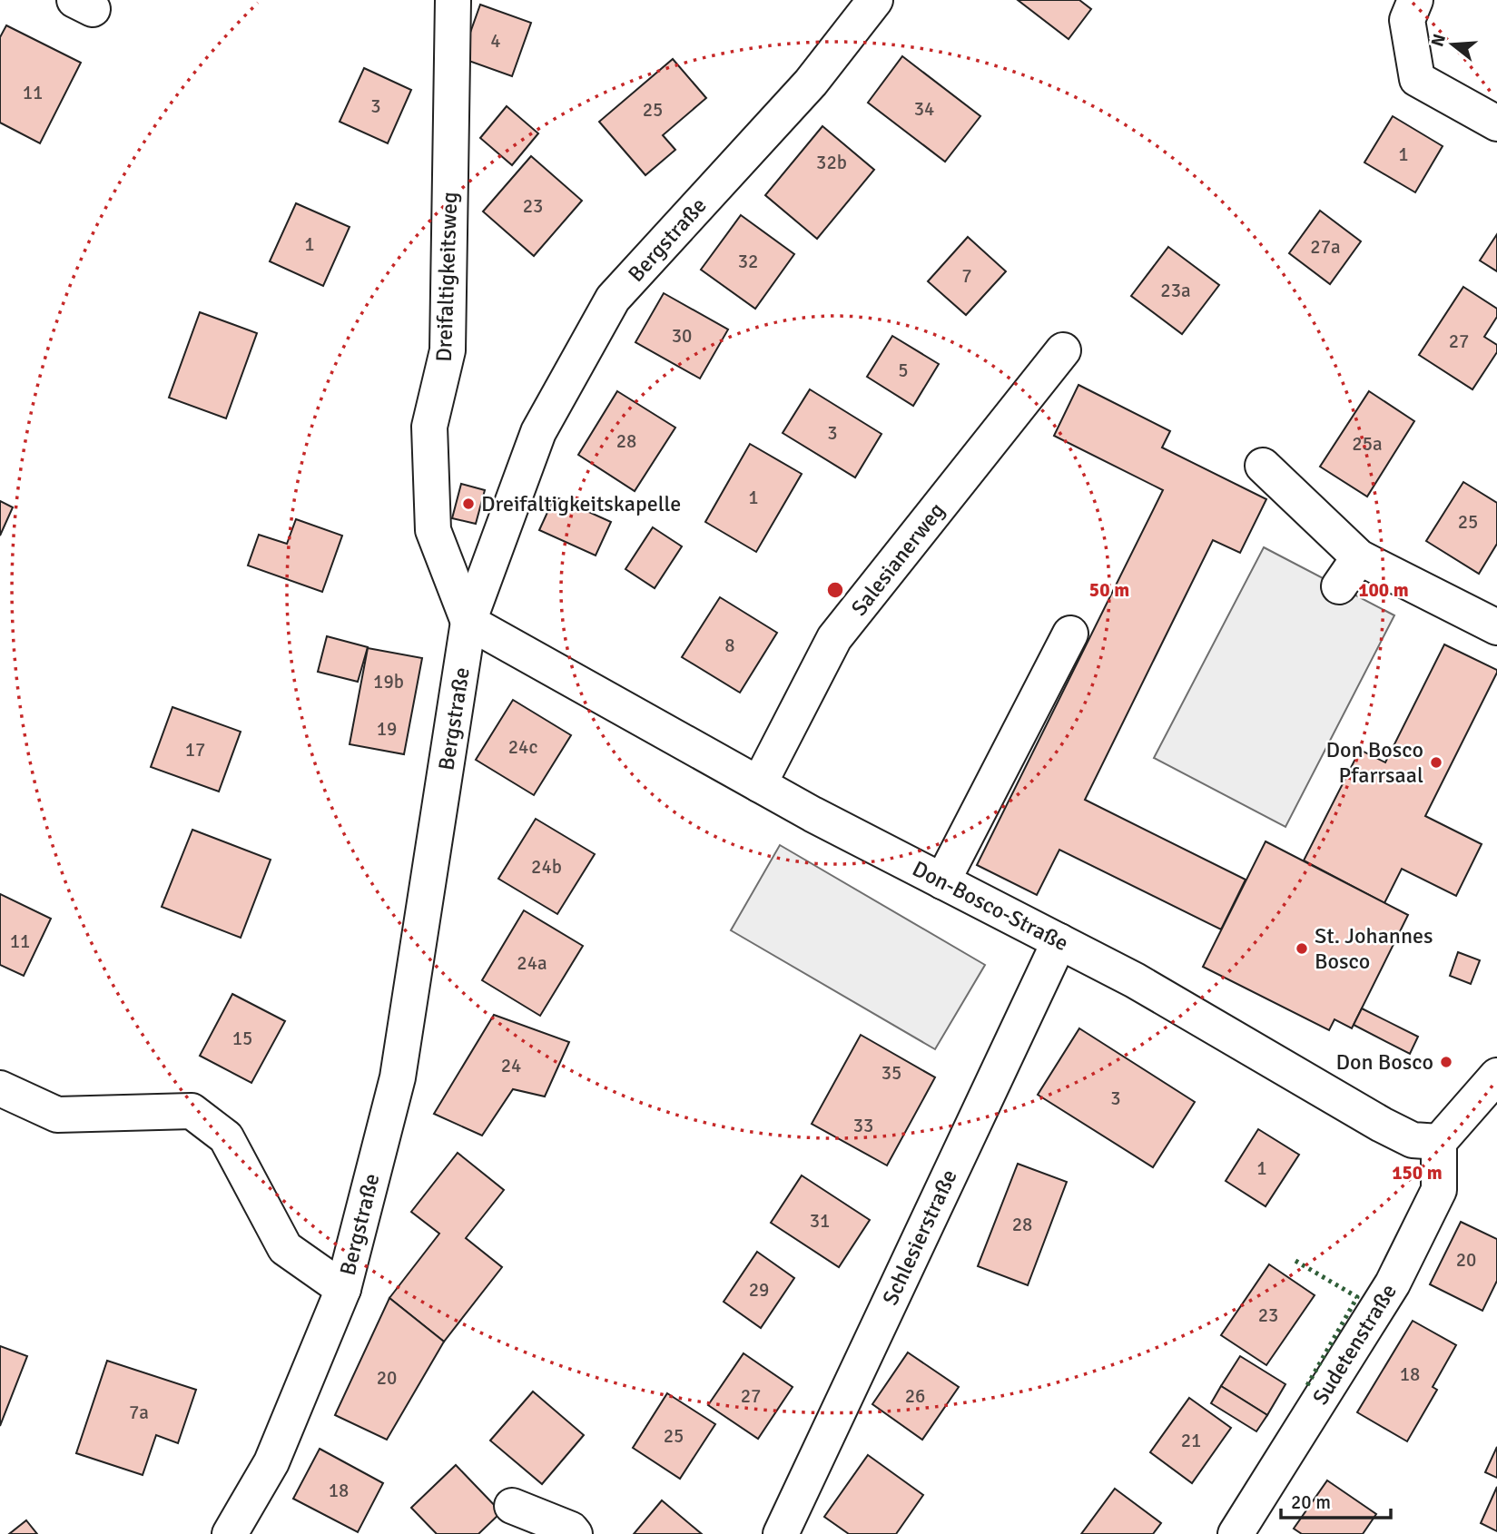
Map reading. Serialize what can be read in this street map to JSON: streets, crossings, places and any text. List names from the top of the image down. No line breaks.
{"streets":{"street":["Bergstraße","Dreifaltigkeitsweg","Salesianerweg","Don-Bosco-Straße","Schlesierstraße","Sudetenstraße"]},"crossings":[["Bergstraße","Dreifaltigkeitsweg"],["Bergstraße","Don-Bosco-Straße"],["Dreifaltigkeitsweg","Don-Bosco-Straße"],["Salesianerweg","Don-Bosco-Straße"],["Don-Bosco-Straße","Schlesierstraße"],["Don-Bosco-Straße","Sudetenstraße"]],"places":["Dreifaltigkeitskapelle","Don Bosco Pfarrsaal","St. Johannes Bosco","Don Bosco"],"house_numbers":["4","11","3","34","25","1","32b","23","1","27a","32","7","23a","30","27","5","3","28","25a","1","25","8","19b","19","24c","17","24b","11","24a","15","24","35","3","33","1","31","28","20","29","23","18","20","27","26","7a","25","21","18"],"scale_bar":"20 m","north":"left","rings":["50 m","100 m","150 m"]}
